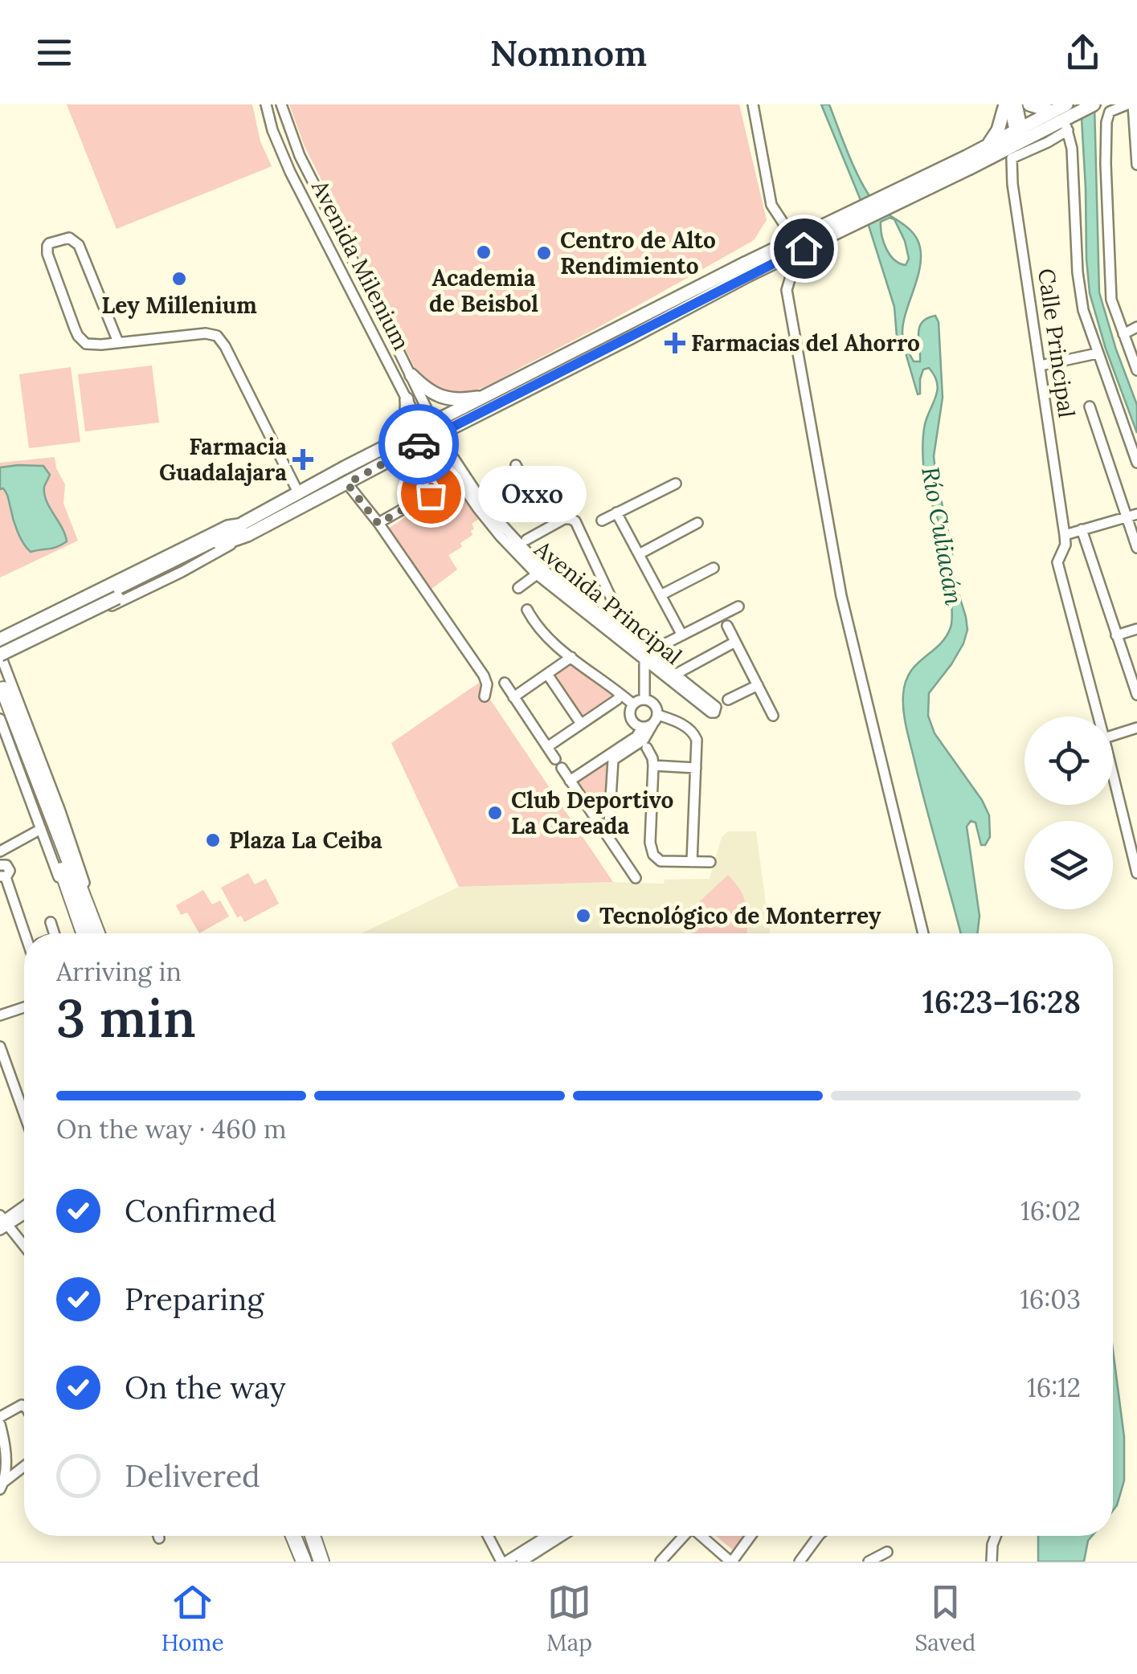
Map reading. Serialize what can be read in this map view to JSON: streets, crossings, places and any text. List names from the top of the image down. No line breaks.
{"streets":{"street":["Avenida Milenium","Calle Principal","Avenida Principal"]},"crossings":[["Avenida Milenium","Avenida Principal"]],"water":["Río Culiacán"],"places":{"other":["Academia de Beisbol","Centro de Alto Rendimiento","Ley Millenium","Oxxo","Club Deportivo La Careada","Plaza La Ceiba","Tecnológico de Monterrey"],"health":["Farmacias del Ahorro","Farmacia Guadalajara"]},"page":{"header":"Nomnom","bubble":"Oxxo","heading":["3 min","Arriving in","16:23–16:28"],"bar":"On the way · 460 m","list":[["Confirmed","16:02"],["Preparing","16:03"],["On the way","16:12"],"Delivered"],"tabs":["Home","Map","Saved"]}}
